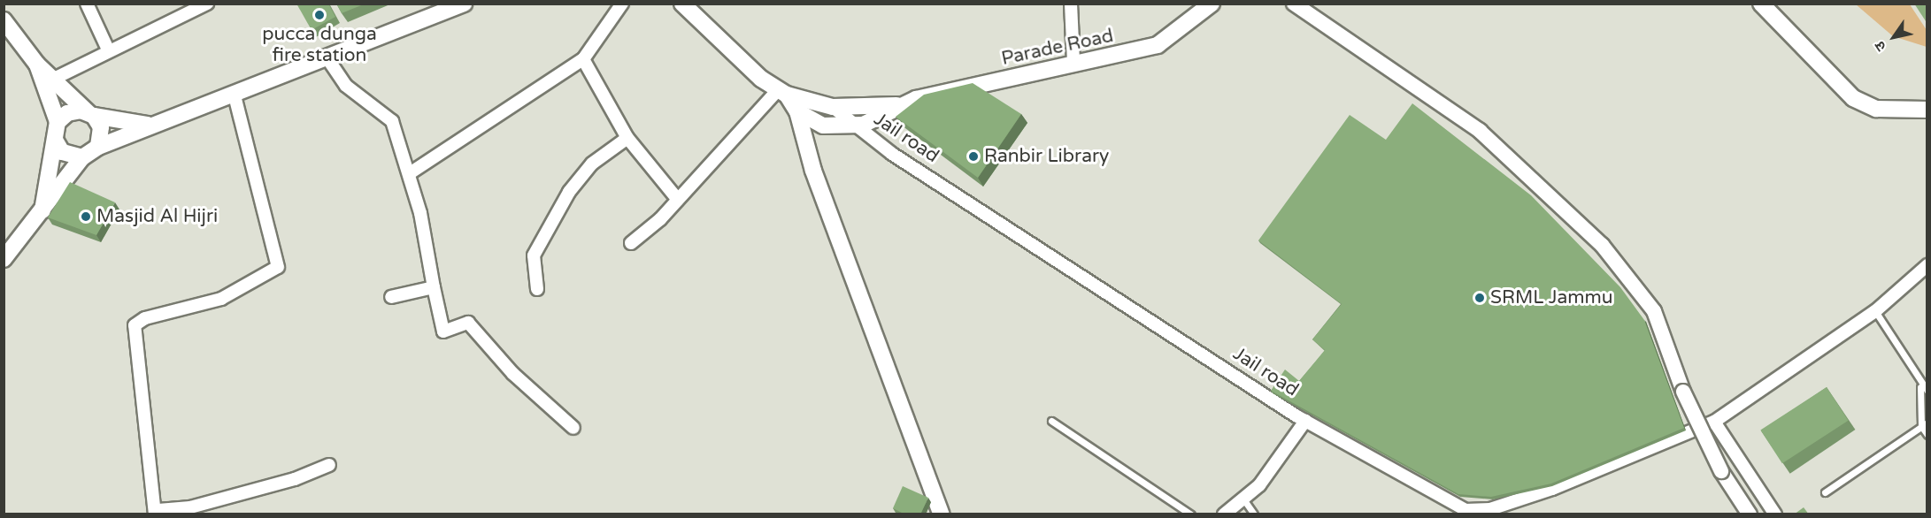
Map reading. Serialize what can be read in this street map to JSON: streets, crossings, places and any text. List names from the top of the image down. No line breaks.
{"streets":{"main road":["Parade Road"],"street":["Jail road"]},"places":["pucca dunga fire station","Ranbir Library","Masjid Al Hijri","SRML Jammu"],"north":"bottom left"}
